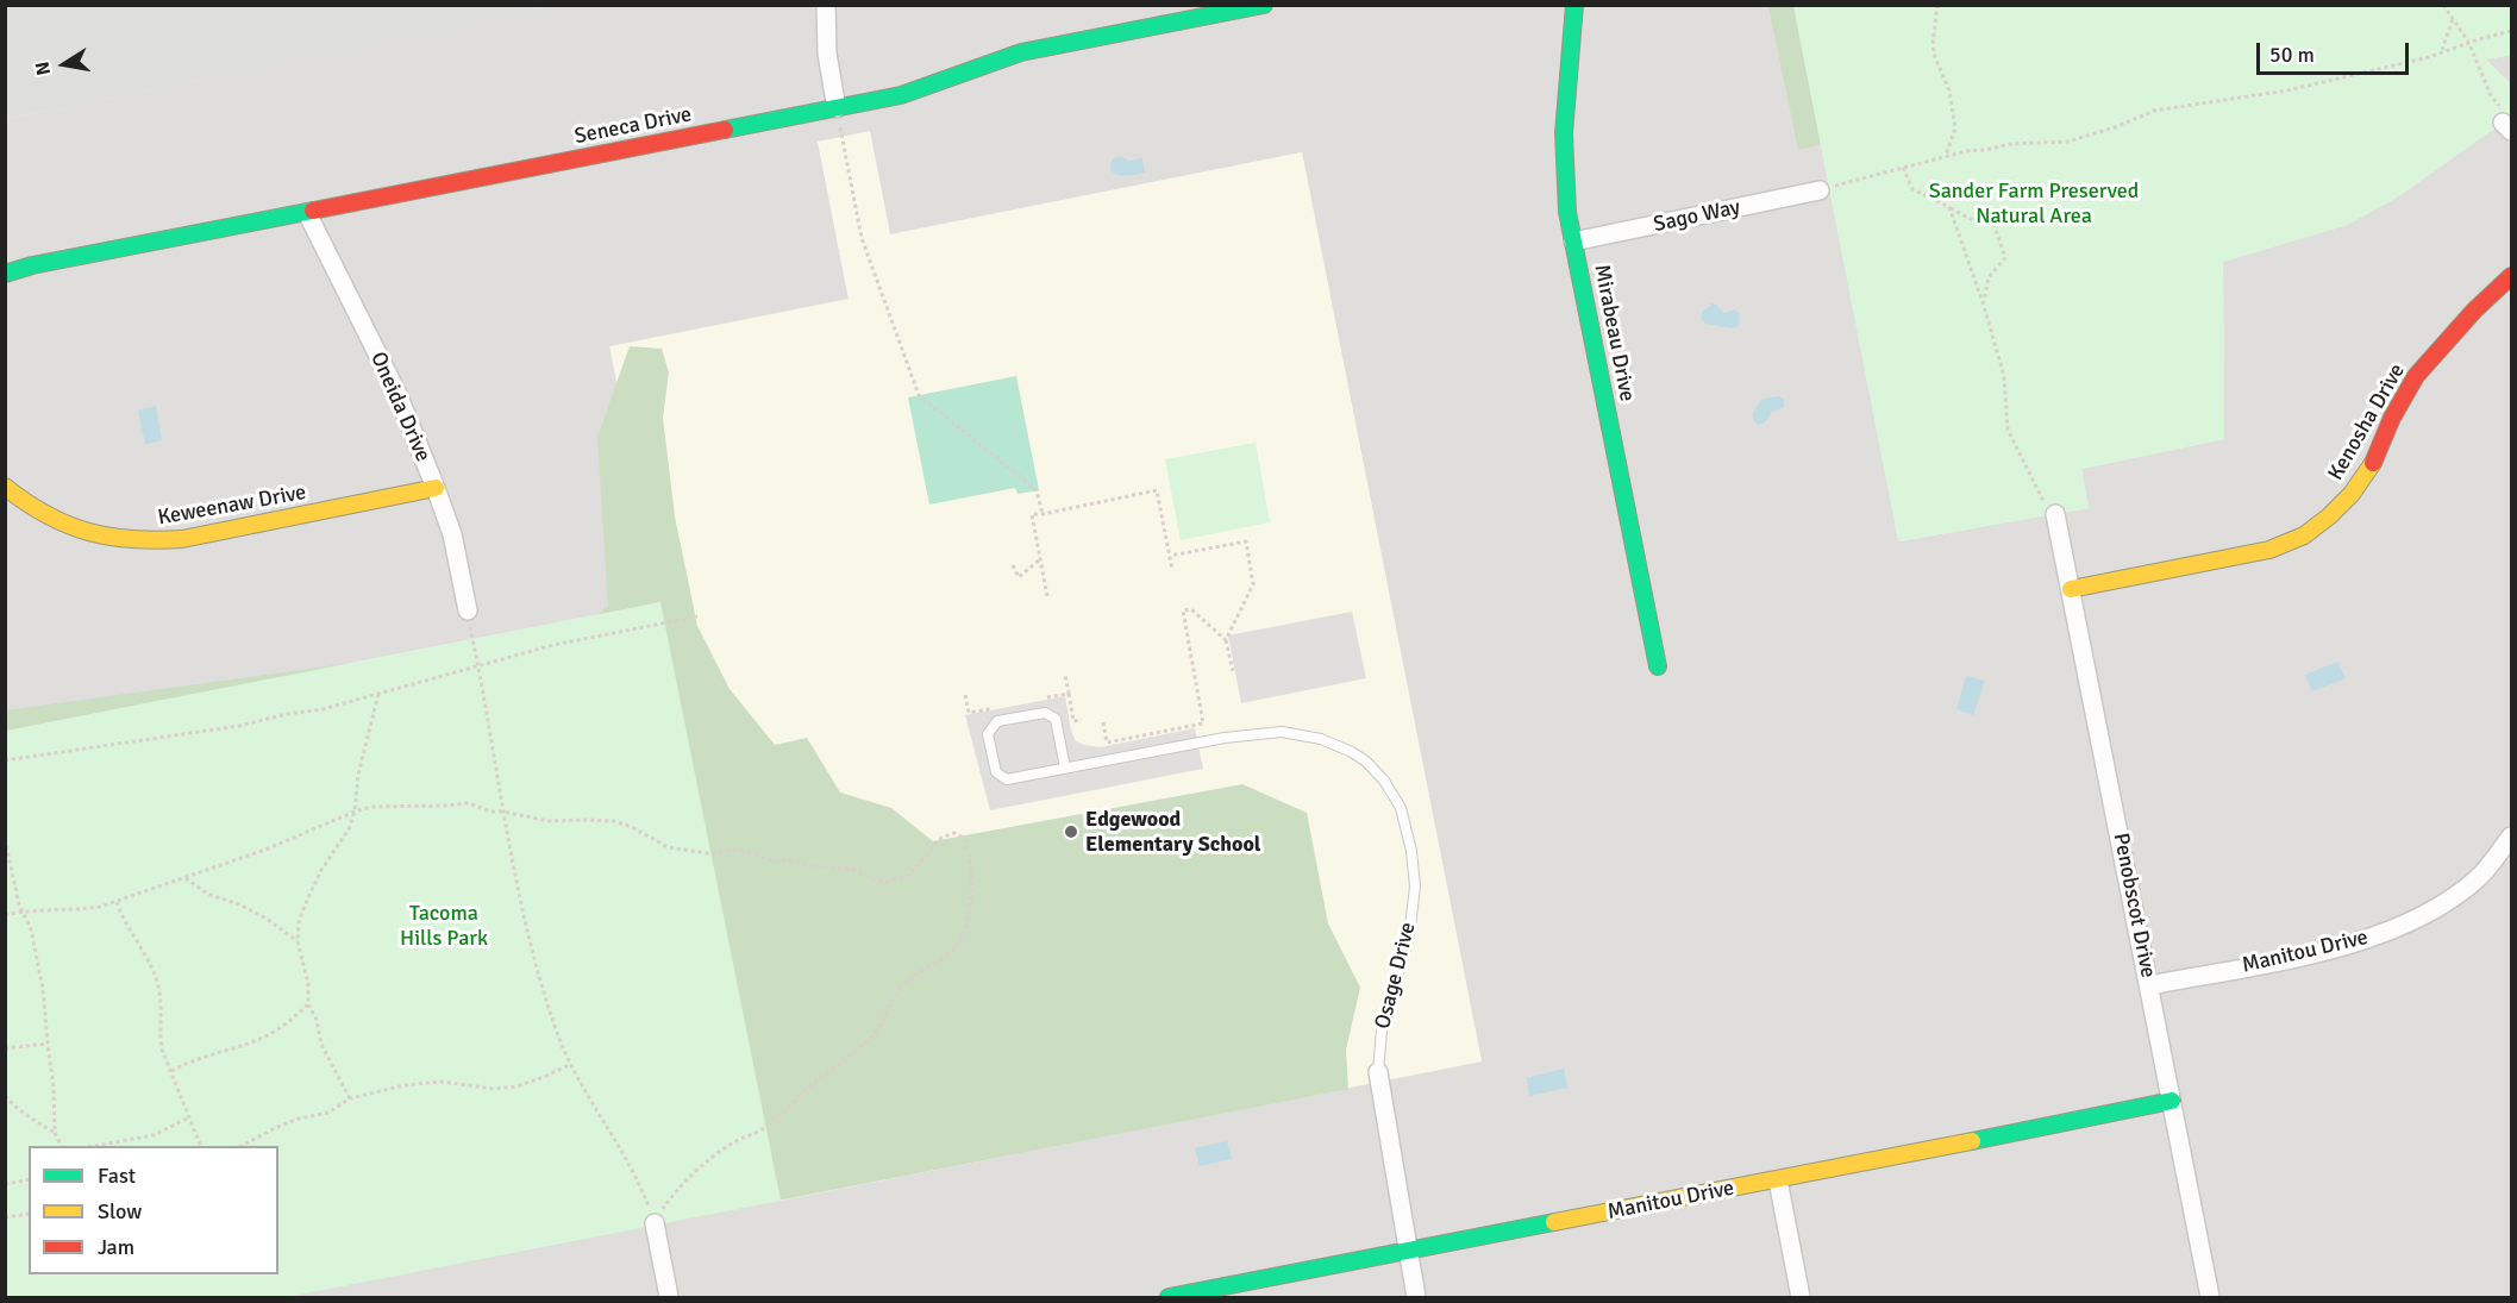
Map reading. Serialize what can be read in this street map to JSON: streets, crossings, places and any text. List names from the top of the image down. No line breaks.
{"streets":{"street":["Seneca Drive","Sago Way","Mirabeau Drive","Oneida Drive","Kenosha Drive","Keweenaw Drive","Penobscot Drive","Manitou Drive","Osage Drive"]},"crossings":[["Seneca Drive","Oneida Drive"],["Sago Way","Mirabeau Drive"],["Oneida Drive","Keweenaw Drive"],["Kenosha Drive","Penobscot Drive"],["Penobscot Drive","Manitou Drive"],["Manitou Drive","Osage Drive"]],"parks":["Sander Farm Preserved Natural Area","Tacoma Hills Park"],"places":["Edgewood Elementary School"],"legend":["Fast","Slow","Jam"],"scale_bar":"50 m","north":"left"}
